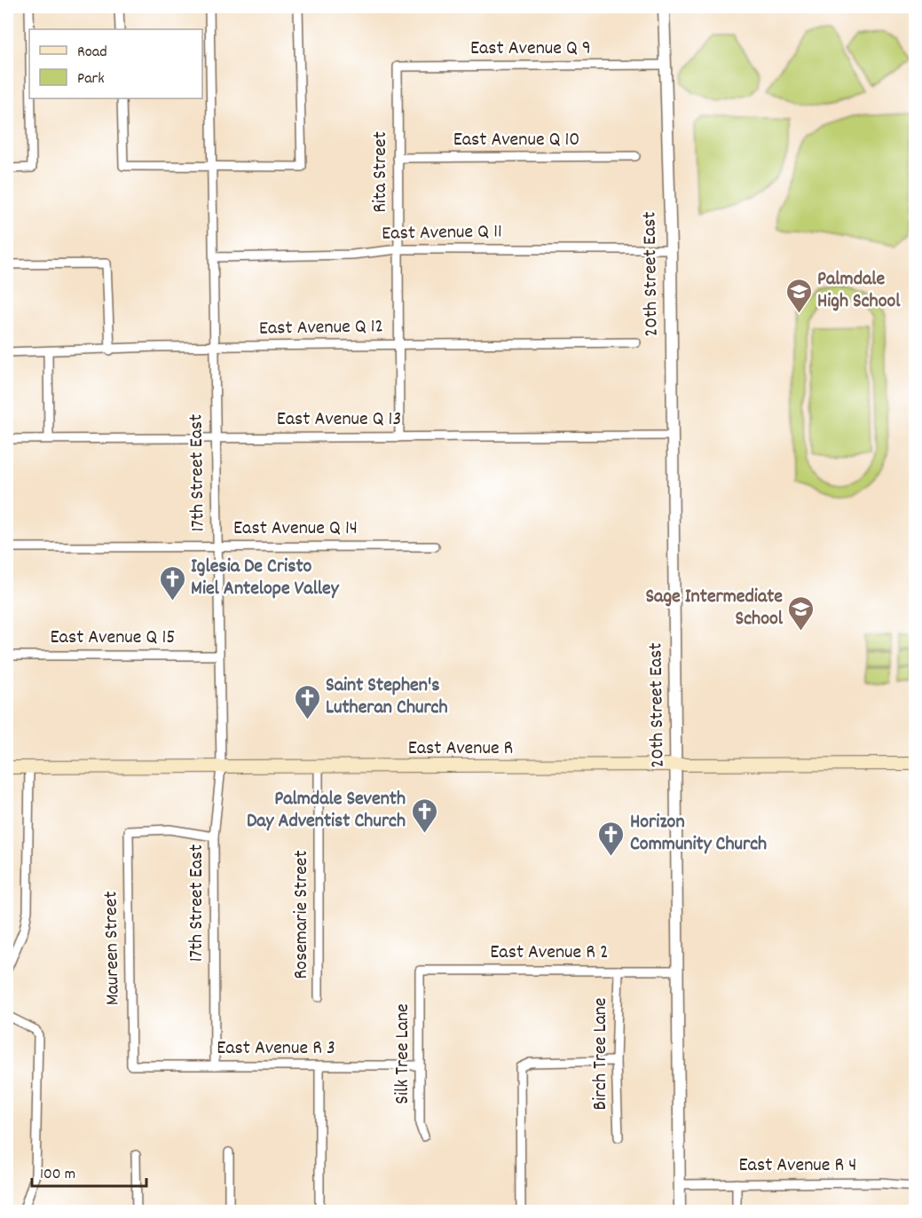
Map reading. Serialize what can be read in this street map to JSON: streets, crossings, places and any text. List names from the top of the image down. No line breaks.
{"streets":{"main road":["East Avenue R"],"street":["East Avenue Q 9","East Avenue Q 10","Rita Street","East Avenue Q 11","20th Street East","East Avenue Q 12","East Avenue Q 13","17th Street East","East Avenue Q 14","East Avenue Q 15","Rosemarie Street","Maureen Street","East Avenue R 2","East Avenue R 3","Silk Tree Lane","Birch Tree Lane","East Avenue R 4"]},"crossings":[["East Avenue Q 9","Rita Street"],["East Avenue Q 9","20th Street East"],["East Avenue Q 10","Rita Street"],["Rita Street","East Avenue Q 11"],["Rita Street","East Avenue Q 12"],["Rita Street","East Avenue Q 13"],["East Avenue Q 11","20th Street East"],["East Avenue Q 11","17th Street East"],["20th Street East","East Avenue Q 13"],["20th Street East","East Avenue R"],["20th Street East","East Avenue R 2"],["20th Street East","East Avenue R 4"],["East Avenue Q 12","17th Street East"],["East Avenue Q 13","17th Street East"],["17th Street East","East Avenue Q 14"],["17th Street East","East Avenue Q 15"],["17th Street East","East Avenue R"],["17th Street East","Maureen Street"],["17th Street East","East Avenue R 3"],["East Avenue R","Rosemarie Street"],["Maureen Street","East Avenue R 3"],["East Avenue R 2","Silk Tree Lane"],["East Avenue R 2","Birch Tree Lane"],["East Avenue R 3","Silk Tree Lane"]],"places":{"school or university":["Palmdale High School","Sage Intermediate School"],"church":["Iglesia De Cristo Miel Antelope Valley","Saint Stephen's Lutheran Church","Palmdale Seventh Day Adventist Church","Horizon Community Church"]},"legend":["Road","Park"],"scale_bar":"100 m"}
